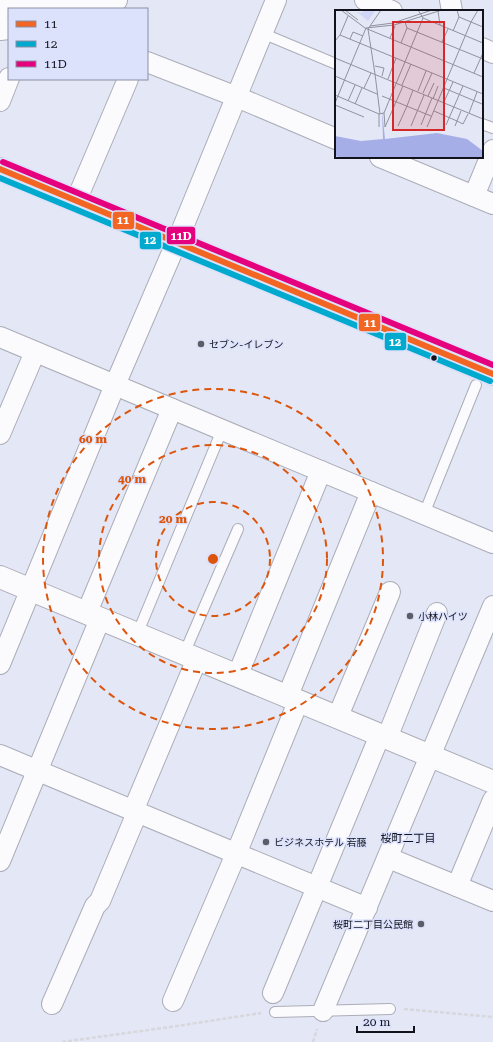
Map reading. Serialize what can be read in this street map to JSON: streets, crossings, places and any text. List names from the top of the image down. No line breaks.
{"districts":["桜町二丁目"],"places":["セブン-イレブン","小林ハイツ","ビジネスホテル 若藤","桜町二丁目公民館"],"lines":["transit line 11D","transit line 11","transit line 12"],"legend":["11","12","11D"],"scale_bar":"20 m","rings":["60 m","40 m","20 m"]}
